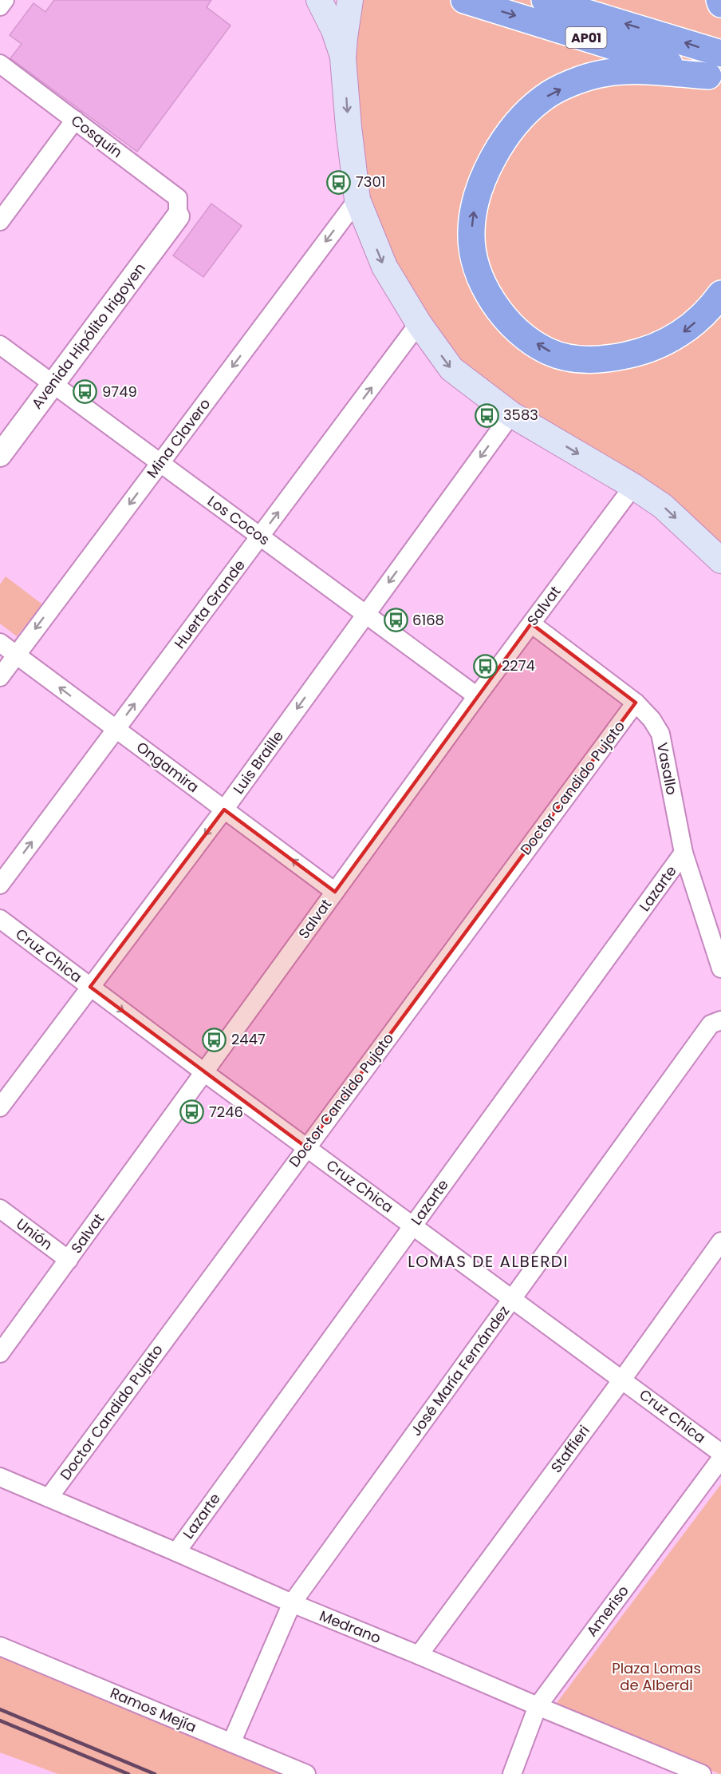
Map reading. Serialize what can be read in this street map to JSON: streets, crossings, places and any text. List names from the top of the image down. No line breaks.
{"streets":{"highway":["AP01"],"street":["Cosquín","Avenida Hipólito Irigoyen","Mina Clavero","Los Cocos","Huerta Grande","Salvat","Luis Braille","Ongamira","Vasallo","Doctor Candido Pujato","Lazarte","Cruz Chica","Unión","José María Fernández","Staffieri","Ameriso","Medrano","Ramos Mejía"]},"crossings":[["Cosquín","Avenida Hipólito Irigoyen"],["Avenida Hipólito Irigoyen","Los Cocos"],["Mina Clavero","Los Cocos"],["Mina Clavero","Ongamira"],["Los Cocos","Huerta Grande"],["Los Cocos","Salvat"],["Los Cocos","Luis Braille"],["Huerta Grande","Ongamira"],["Salvat","Ongamira"],["Salvat","Vasallo"],["Salvat","Cruz Chica"],["Salvat","Unión"],["Luis Braille","Ongamira"],["Luis Braille","Cruz Chica"],["Vasallo","Doctor Candido Pujato"],["Vasallo","Lazarte"],["Doctor Candido Pujato","Cruz Chica"],["Doctor Candido Pujato","Medrano"],["Lazarte","Cruz Chica"],["Lazarte","Medrano"],["Cruz Chica","José María Fernández"],["Cruz Chica","Staffieri"],["José María Fernández","Medrano"],["José María Fernández","Ramos Mejía"],["Staffieri","Medrano"],["Ameriso","Medrano"]],"one_way":["Mina Clavero","Huerta Grande","Luis Braille","Ongamira"],"districts":["LOMAS DE ALBERDI"],"parks":["Plaza Lomas de Alberdi"],"places":{"bus stop":["7301","9749","3583","6168","2274","2447","7246"]}}
